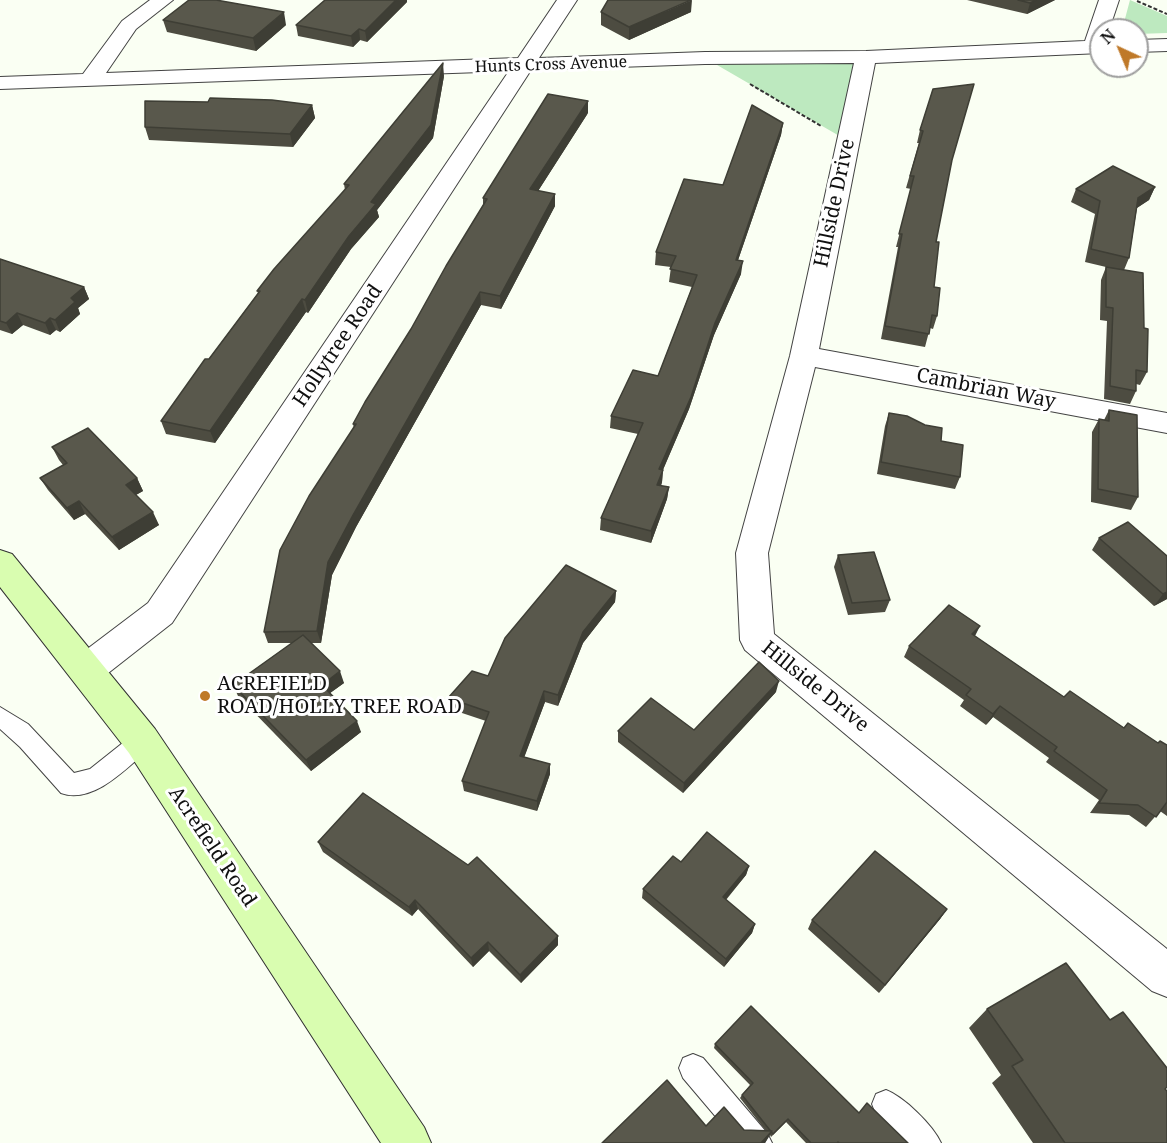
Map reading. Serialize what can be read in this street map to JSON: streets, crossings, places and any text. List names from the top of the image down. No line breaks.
{"streets":{"main road":["Acrefield Road"],"street":["Hunts Cross Avenue","Hillside Drive","Hollytree Road","Cambrian Way"]},"crossings":[["Hunts Cross Avenue","Hillside Drive"],["Hunts Cross Avenue","Hollytree Road"],["Hillside Drive","Cambrian Way"],["Hollytree Road","Acrefield Road"]],"places":["ACREFIELD ROAD/HOLLY TREE ROAD"],"north":"top left"}
